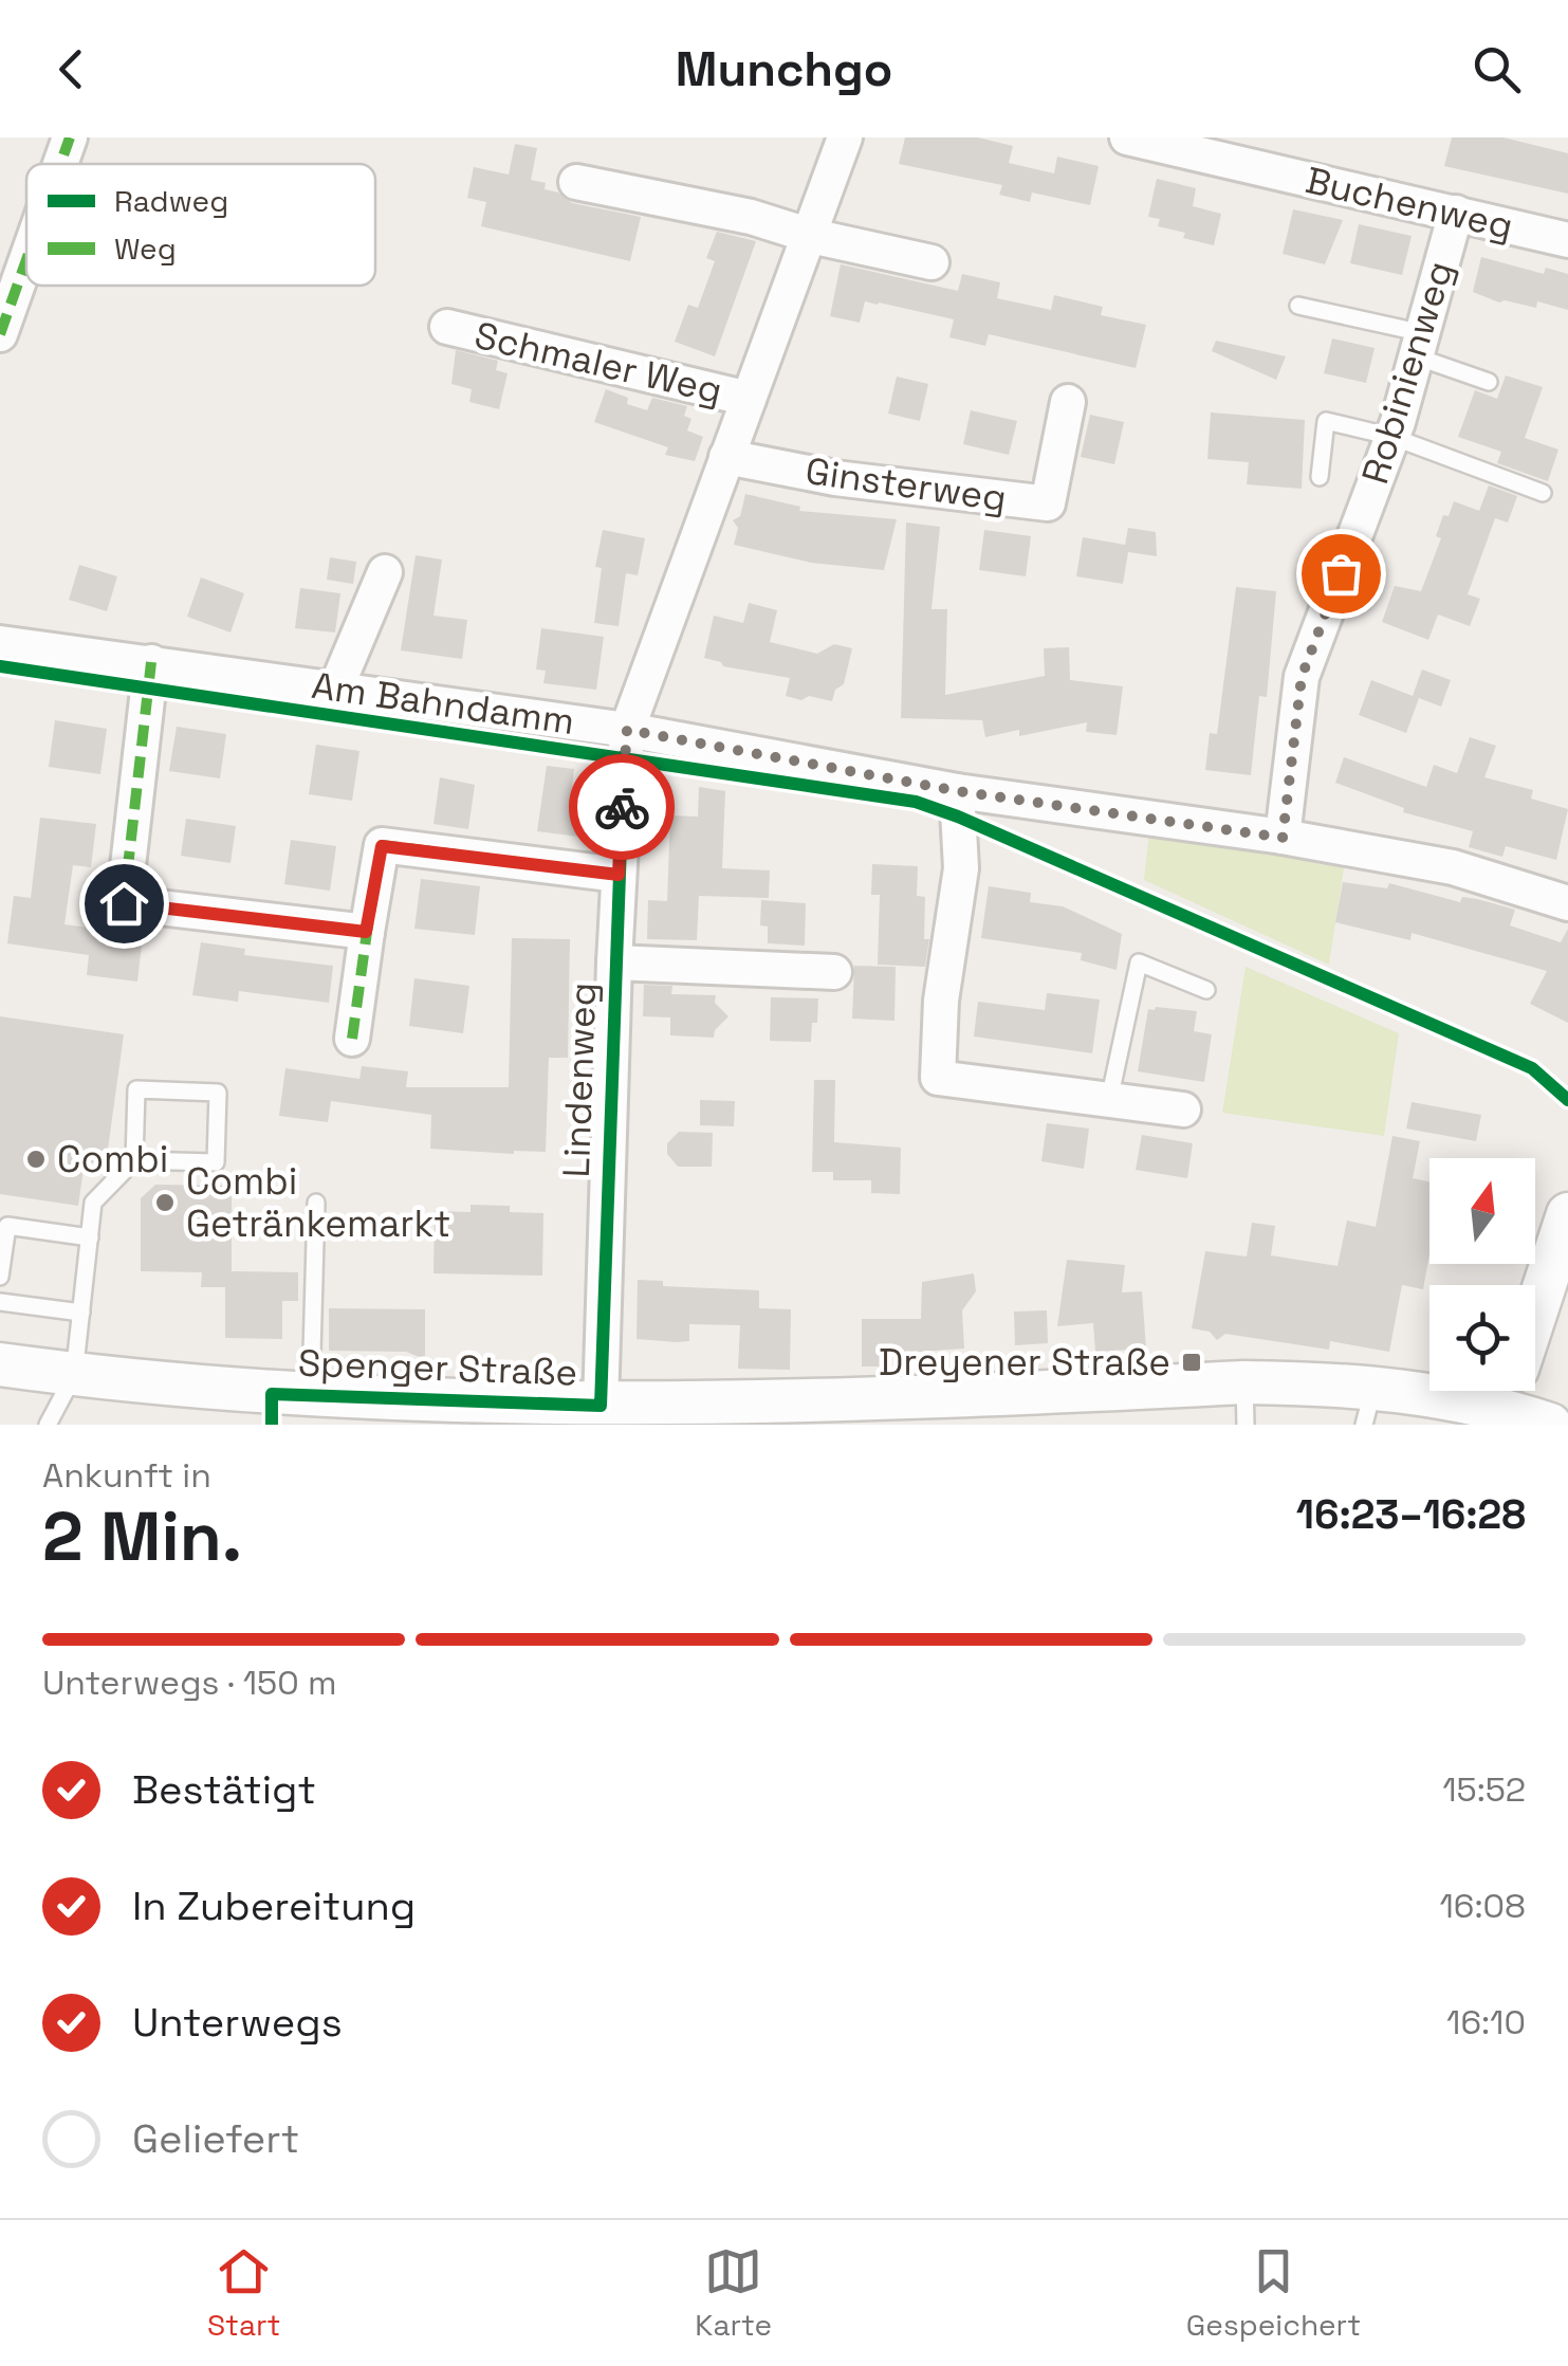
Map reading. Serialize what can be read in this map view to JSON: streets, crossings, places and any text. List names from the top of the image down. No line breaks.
{"streets":{"street":["Buchenweg","Schmaler Weg","Robinienweg","Ginsterweg","Am Bahndamm","Lindenweg","Spenger Straße"]},"crossings":[["Buchenweg","Robinienweg"],["Schmaler Weg","Lindenweg"],["Robinienweg","Am Bahndamm"],["Ginsterweg","Lindenweg"],["Am Bahndamm","Lindenweg"],["Lindenweg","Spenger Straße"]],"places":{"other":["Combi","Combi Getränkemarkt"],"transit":["Dreyener Straße"]},"legend":["Radweg","Weg"],"north":"top","page":{"header":"Munchgo","heading":["2 Min.","Ankunft in","16:23–16:28"],"bar":"Unterwegs · 150 m","list":[["Bestätigt","15:52"],["In Zubereitung","16:08"],["Unterwegs","16:10"],"Geliefert"],"tabs":["Start","Karte","Gespeichert"]}}
